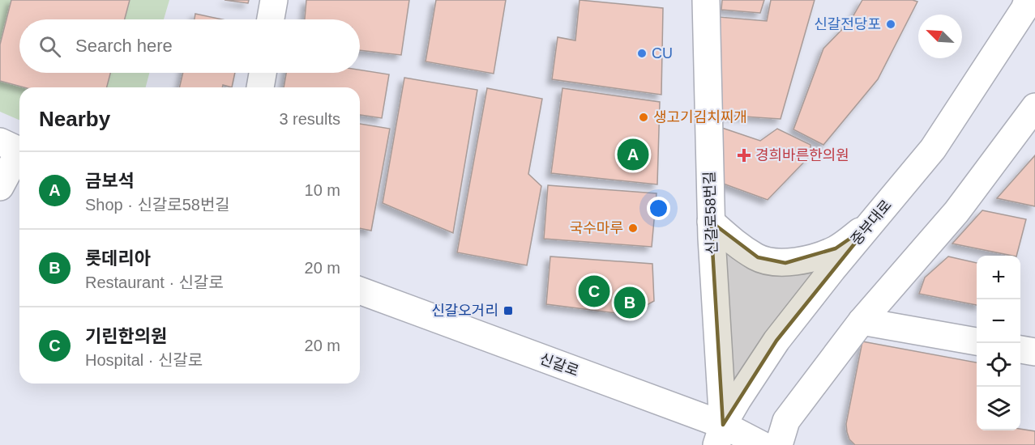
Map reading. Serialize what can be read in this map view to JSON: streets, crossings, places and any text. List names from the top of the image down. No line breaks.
{"streets":{"main road":["신갈로58번길","중부대로","신갈로"]},"crossings":[["신갈로58번길","중부대로"],["신갈로58번길","신갈로"],["중부대로","신갈로"]],"places":{"other":["신갈전당포","CU","생고기김치찌개","국수마루"],"health":["경희바른한의원"],"transit":["신갈오거리"]},"north":"top left","page":{"search":"Search here","heading":["Nearby","3 results"],"pins":["A","C","B"],"list":[{"mark":"A","name":"금보석","note":"Shop · 신갈로58번길","value":"10 m"},{"mark":"B","name":"롯데리아","note":"Restaurant · 신갈로","value":"20 m"},{"mark":"C","name":"기린한의원","note":"Hospital · 신갈로","value":"20 m"}],"map_buttons":["+","−"]}}
